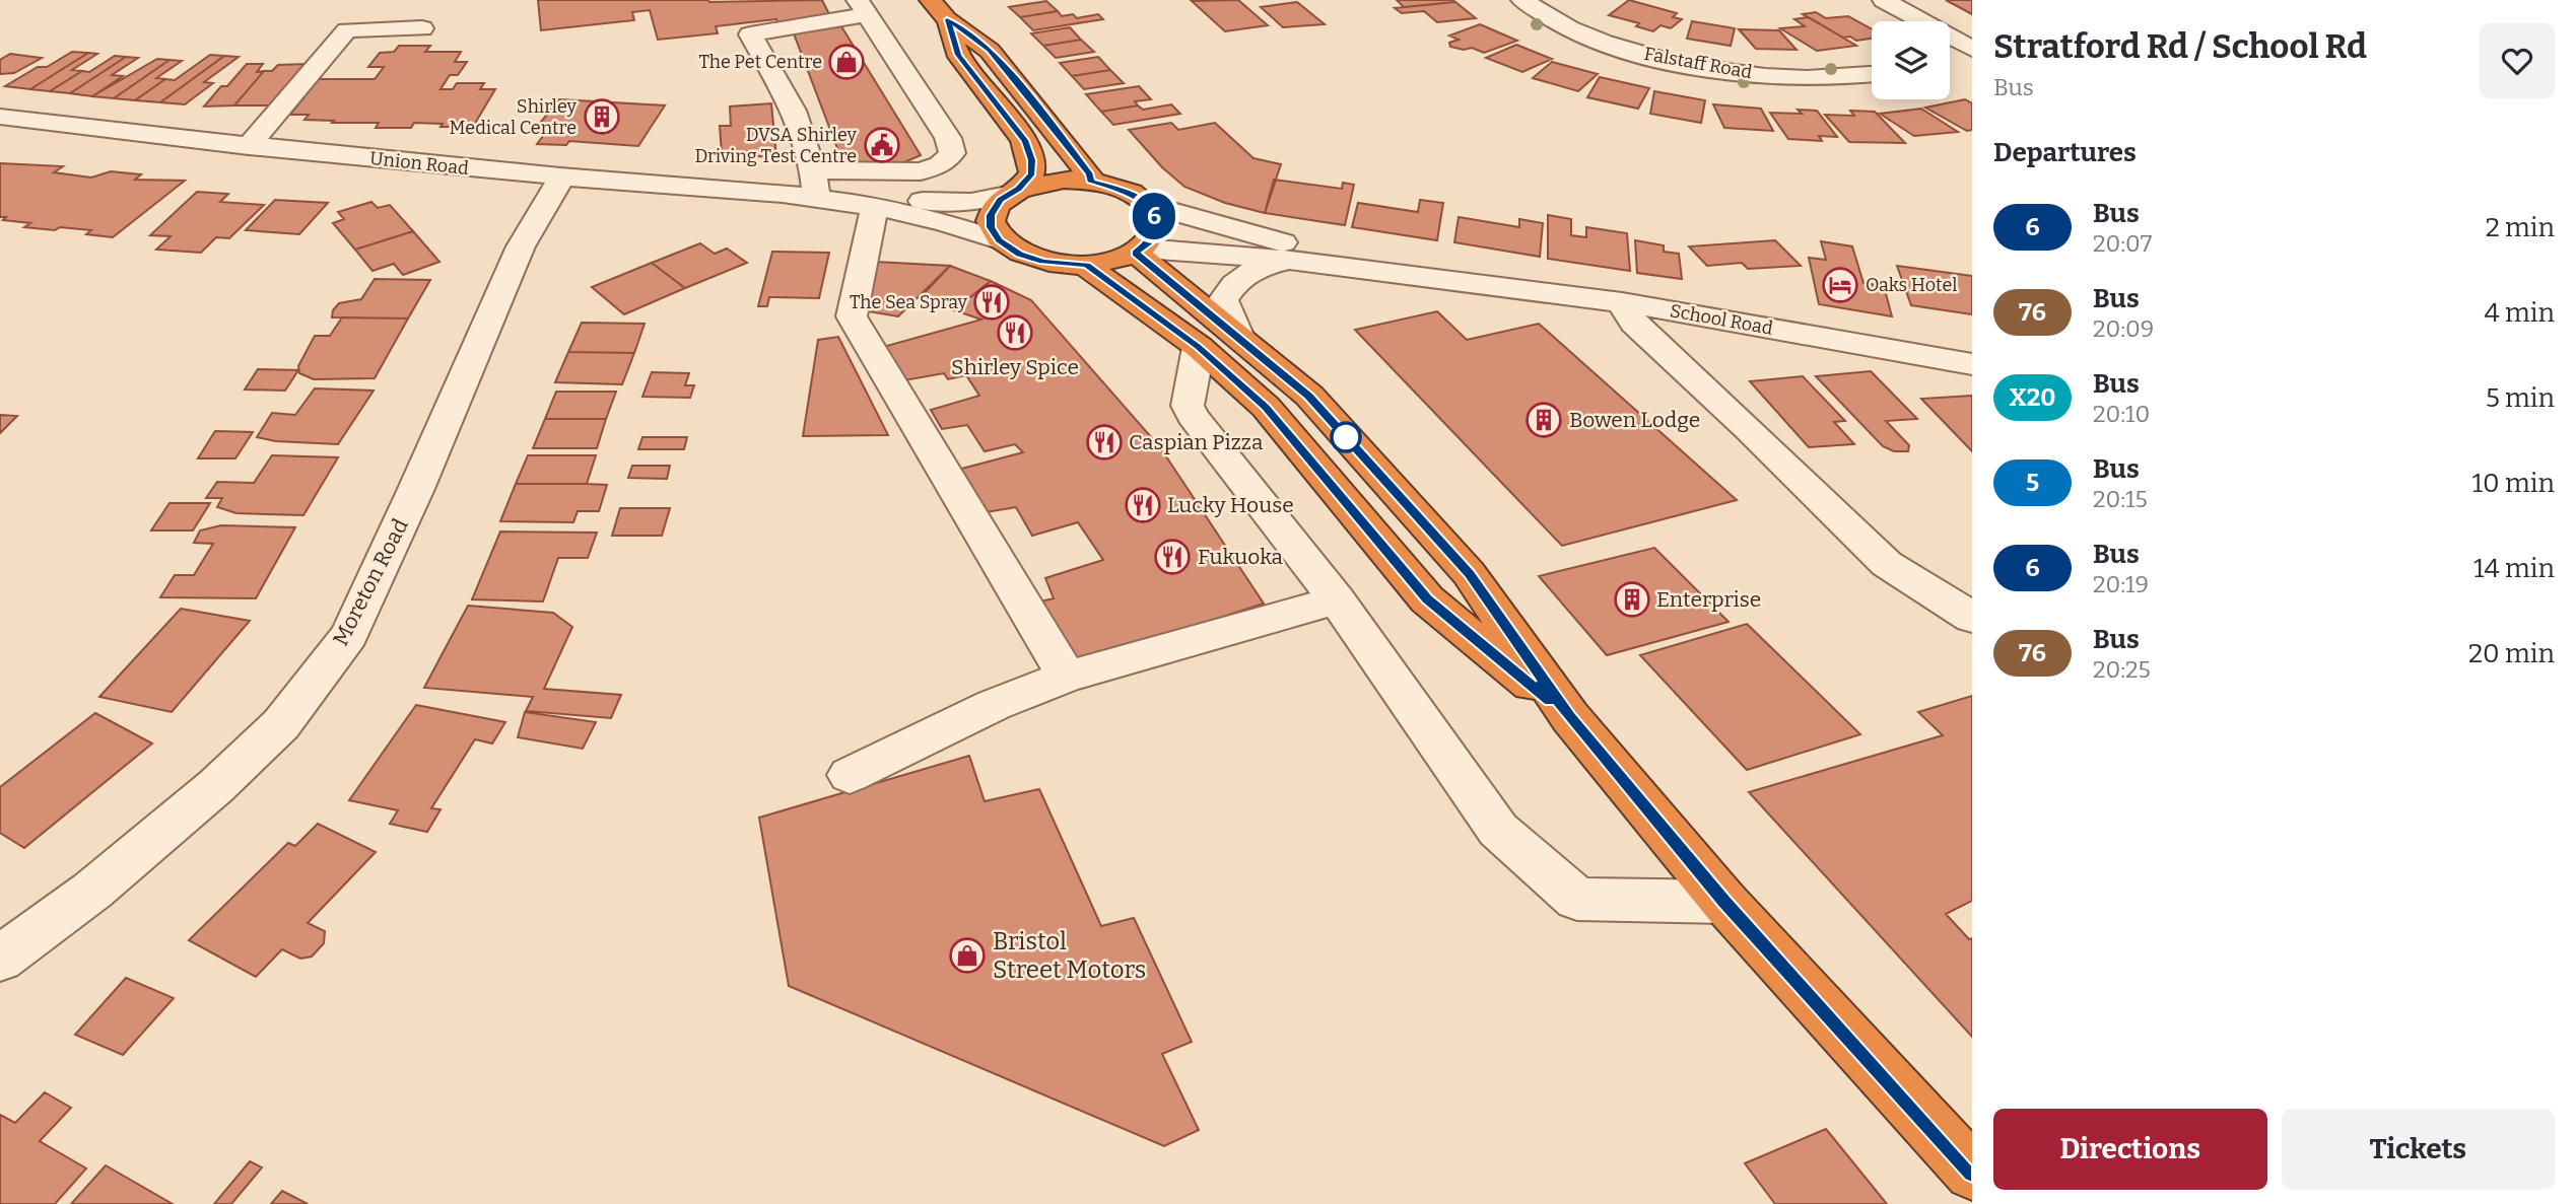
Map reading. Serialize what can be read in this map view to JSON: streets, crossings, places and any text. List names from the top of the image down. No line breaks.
{"streets":{"street":["Falstaff Road","Union Road","School Road","Moreton Road"]},"crossings":[["Union Road","Moreton Road"]],"places":{"shop":["The Pet Centre","Bristol Street Motors"],"building":["Shirley Medical Centre","Bowen Lodge","Enterprise"],"public building":["DVSA Shirley Driving Test Centre"],"hotel":["Oaks Hotel"],"restaurant":["The Sea Spray","Shirley Spice","Caspian Pizza","Lucky House","Fukuoka"]},"lines":["bus line 6"],"page":{"on_map":"6","heading":[["Stratford Rd / School Rd","Bus"],"Departures"],"list":[{"mark":"6","name":"Bus","note":"20:07","value":"2 min"},{"mark":"76","name":"Bus","note":"20:09","value":"4 min"},{"mark":"X20","name":"Bus","note":"20:10","value":"5 min"},{"mark":"5","name":"Bus","note":"20:15","value":"10 min"},{"mark":"6","name":"Bus","note":"20:19","value":"14 min"},{"mark":"76","name":"Bus","note":"20:25","value":"20 min"}],"buttons":["Directions","Tickets"]}}
